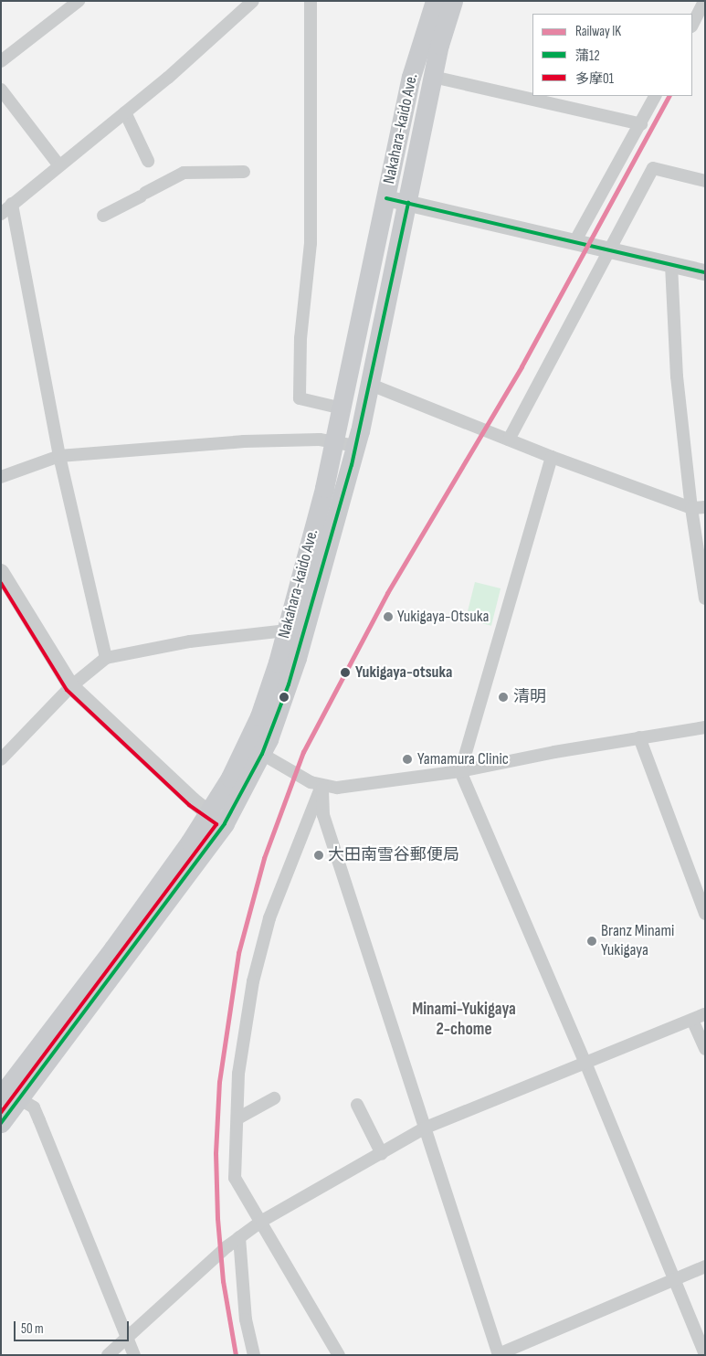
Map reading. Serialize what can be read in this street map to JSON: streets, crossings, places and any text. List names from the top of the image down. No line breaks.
{"streets":{"main road":["Nakahara-kaido Ave."]},"districts":["Minami-Yukigaya 2-chome"],"places":["Yukigaya-Otsuka","Yukigaya-otsuka","清明","Yamamura Clinic","大田南雪谷郵便局","Branz Minami Yukigaya"],"lines":["rail line IK","transit line 蒲12","transit line 多摩01"],"legend":["Railway IK","蒲12","多摩01"],"scale_bar":"50 m"}
